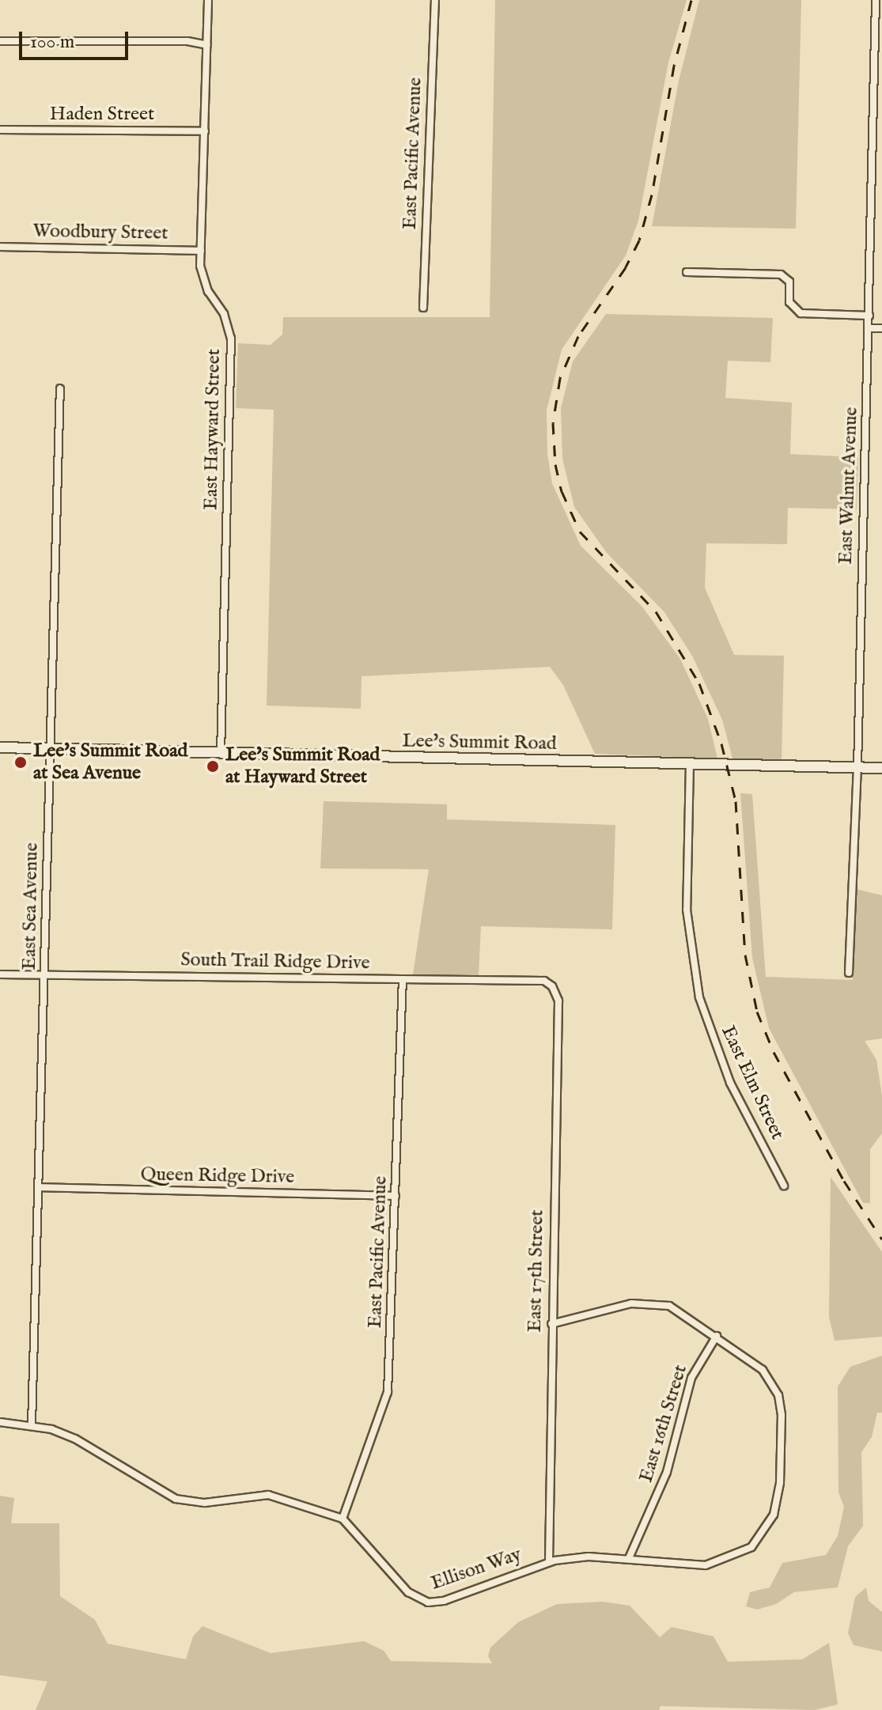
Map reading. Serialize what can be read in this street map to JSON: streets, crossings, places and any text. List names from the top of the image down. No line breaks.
{"streets":{"main road":["Lee's Summit Road"],"street":["Haden Street","East Pacific Avenue","Woodbury Street","East Hayward Street","East Walnut Avenue","East Sea Avenue","South Trail Ridge Drive","East Elm Street","Queen Ridge Drive","East 17th Street","East 16th Street","Ellison Way"]},"crossings":[["Haden Street","East Hayward Street"],["East Pacific Avenue","South Trail Ridge Drive"],["East Pacific Avenue","Queen Ridge Drive"],["East Pacific Avenue","Ellison Way"],["Woodbury Street","East Hayward Street"],["East Hayward Street","Lee's Summit Road"],["East Walnut Avenue","Lee's Summit Road"],["Lee's Summit Road","East Sea Avenue"],["Lee's Summit Road","East Elm Street"],["East Sea Avenue","South Trail Ridge Drive"],["East Sea Avenue","Queen Ridge Drive"],["South Trail Ridge Drive","East 17th Street"],["East 17th Street","Ellison Way"],["East 16th Street","Ellison Way"]],"places":["Lee's Summit Road at Sea Avenue","Lee's Summit Road at Hayward Street"],"scale_bar":"100 m"}
